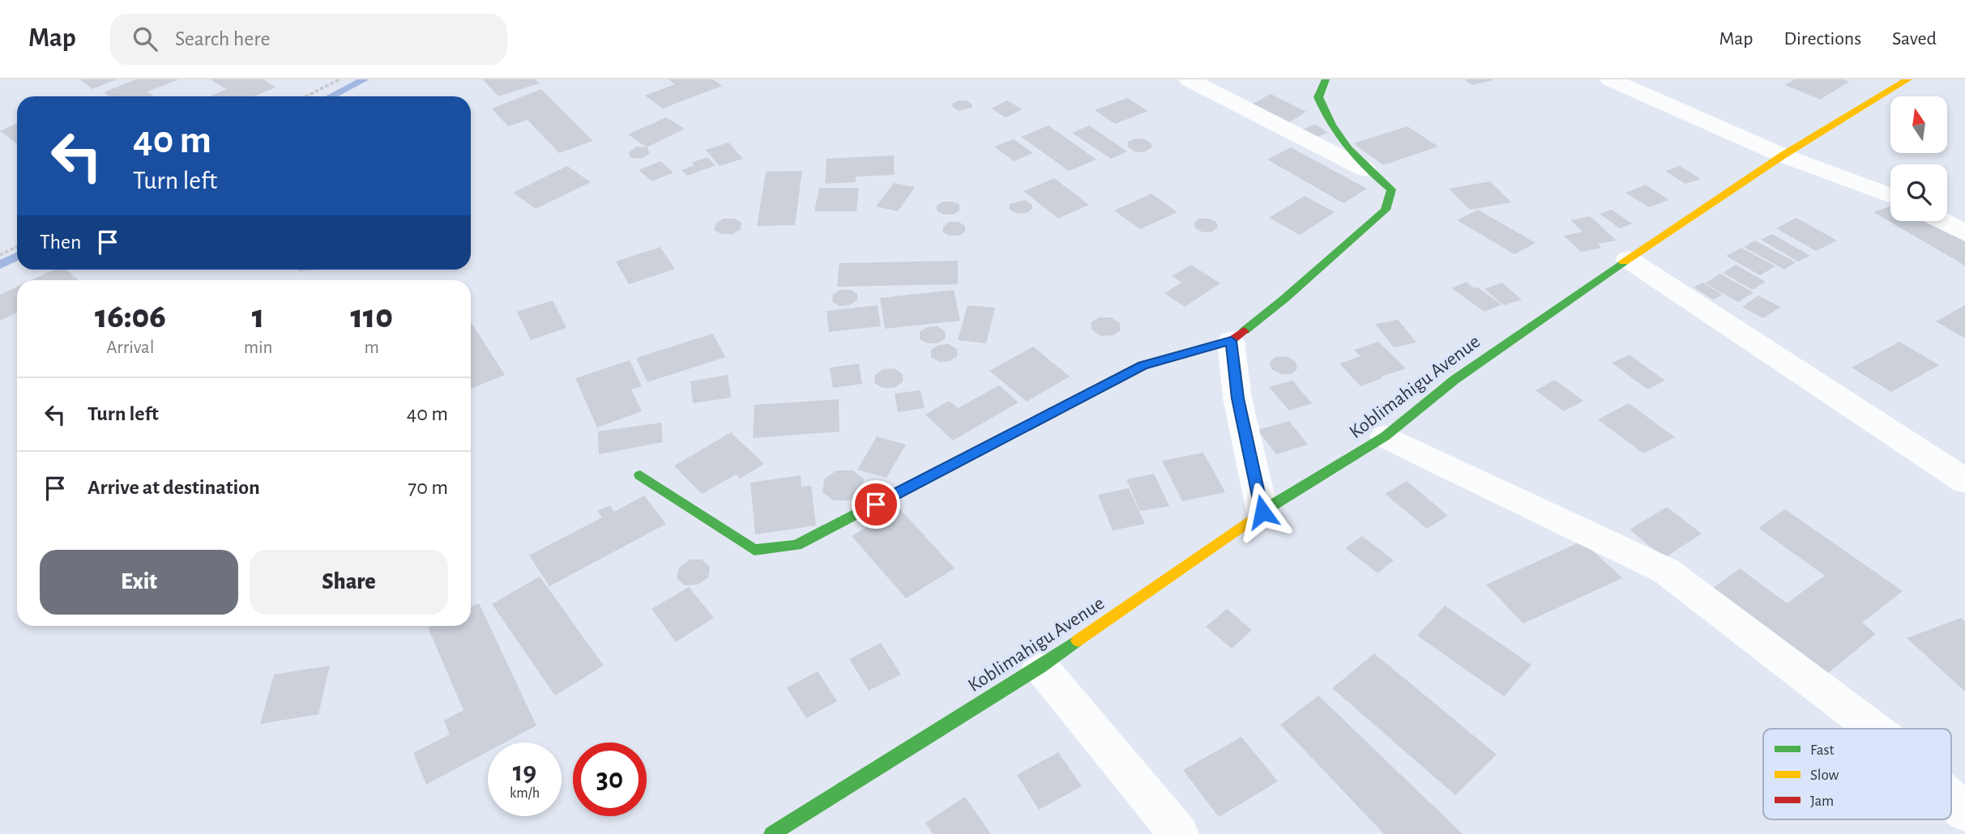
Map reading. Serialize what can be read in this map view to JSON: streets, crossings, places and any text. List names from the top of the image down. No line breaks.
{"streets":{"street":["Koblimahigu Avenue"]},"legend":["Fast","Slow","Jam"],"north":"top","page":{"header":"Map","search":"Search here","nav":["Map","Directions","Saved"],"turn":["40 m","Turn left"],"then":"Then","eta":["16:06","Arrival","1","min","110","m"],"list":[{"name":"Turn left","value":"40 m"},{"name":"Arrive at destination","value":"70 m"}],"buttons":["Exit","Share"],"speed":"19 km/h","limit":"30"}}
